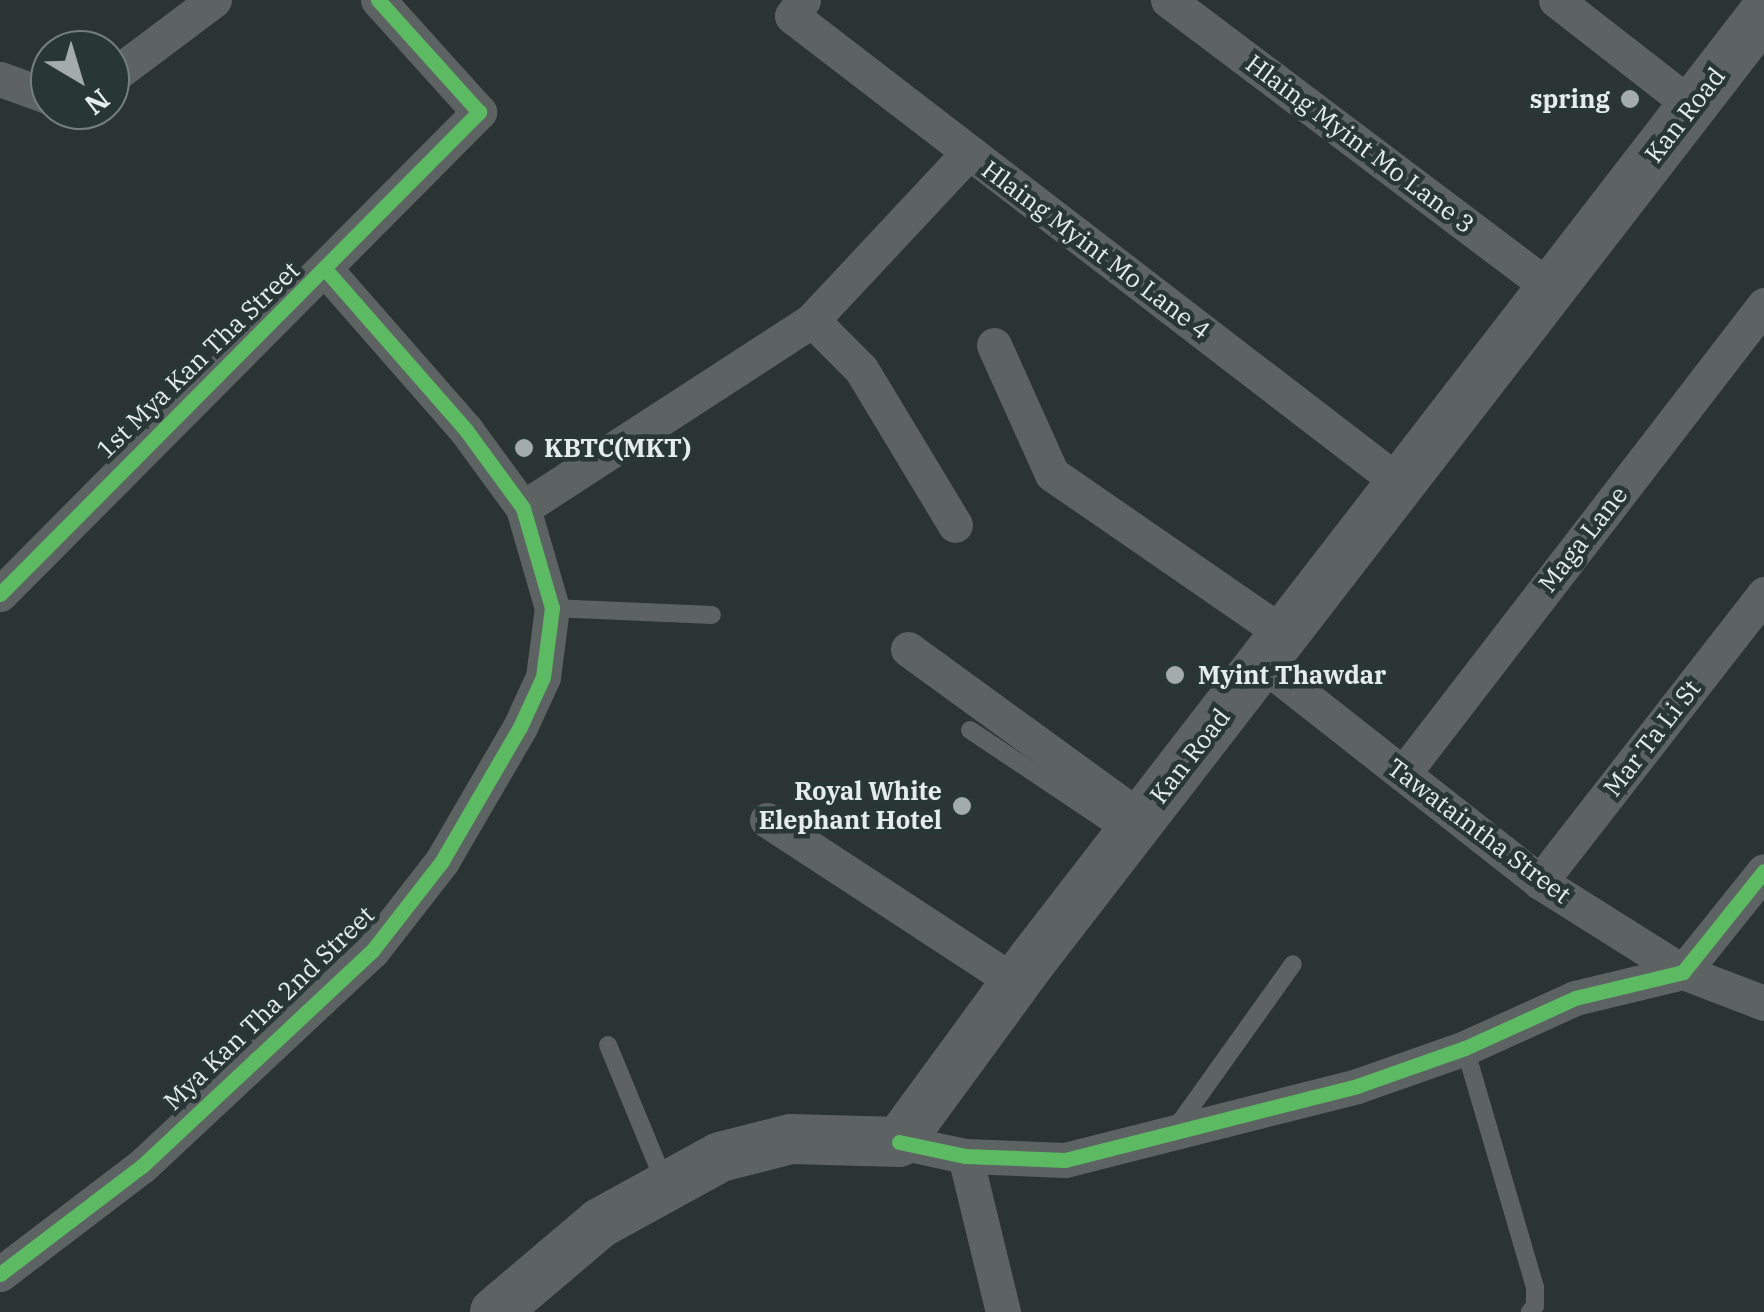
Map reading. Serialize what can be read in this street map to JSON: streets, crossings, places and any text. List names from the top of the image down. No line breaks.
{"streets":{"main road":["Kan Road"],"street":["Hlaing Myint Mo Lane 3","Hlaing Myint Mo Lane 4","1st Mya Kan Tha Street","Maga Lane","Mar Ta Li St","Tawataintha Street","Mya Kan Tha 2nd Street"]},"crossings":[["Kan Road","Hlaing Myint Mo Lane 3"],["Kan Road","Hlaing Myint Mo Lane 4"],["Kan Road","Tawataintha Street"],["1st Mya Kan Tha Street","Mya Kan Tha 2nd Street"],["Maga Lane","Tawataintha Street"],["Mar Ta Li St","Tawataintha Street"]],"places":["spring","KBTC(MKT)","Myint Thawdar","Royal White Elephant Hotel"],"north":"bottom right"}
